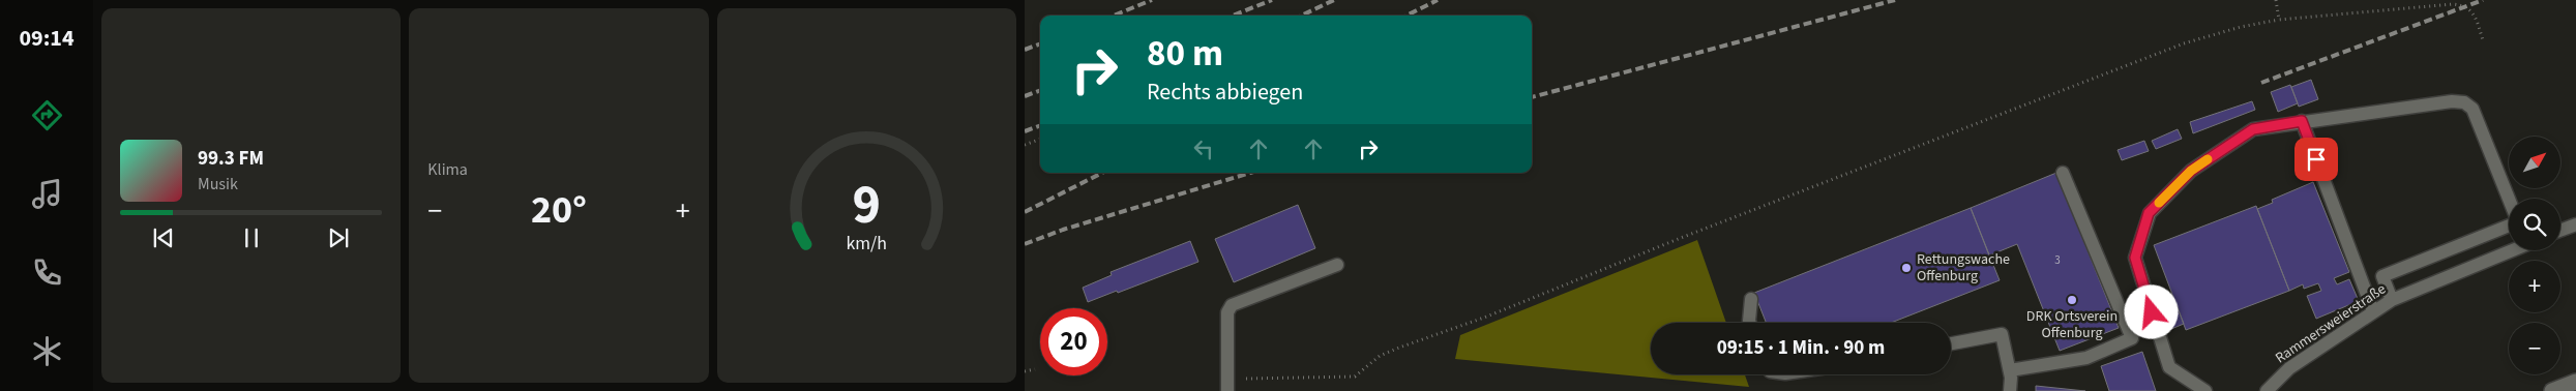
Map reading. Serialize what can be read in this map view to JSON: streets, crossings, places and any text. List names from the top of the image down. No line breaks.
{"streets":{"lane":["Rammersweierstraße"]},"places":["Rettungswache Offenburg","DRK Ortsverein Offenburg"],"house_numbers":["3"],"north":"top right","page":{"tabs":"09:14","tile":"Klima","turn":["80 m","Rechts abbiegen"],"map_buttons":["+","−"],"song":["99.3 FM","Musik"],"heat":["−","20°","+"],"limit":"20","trip":"09:15 · 1 Min. · 90 m","gauge":["9","km/h"]}}
